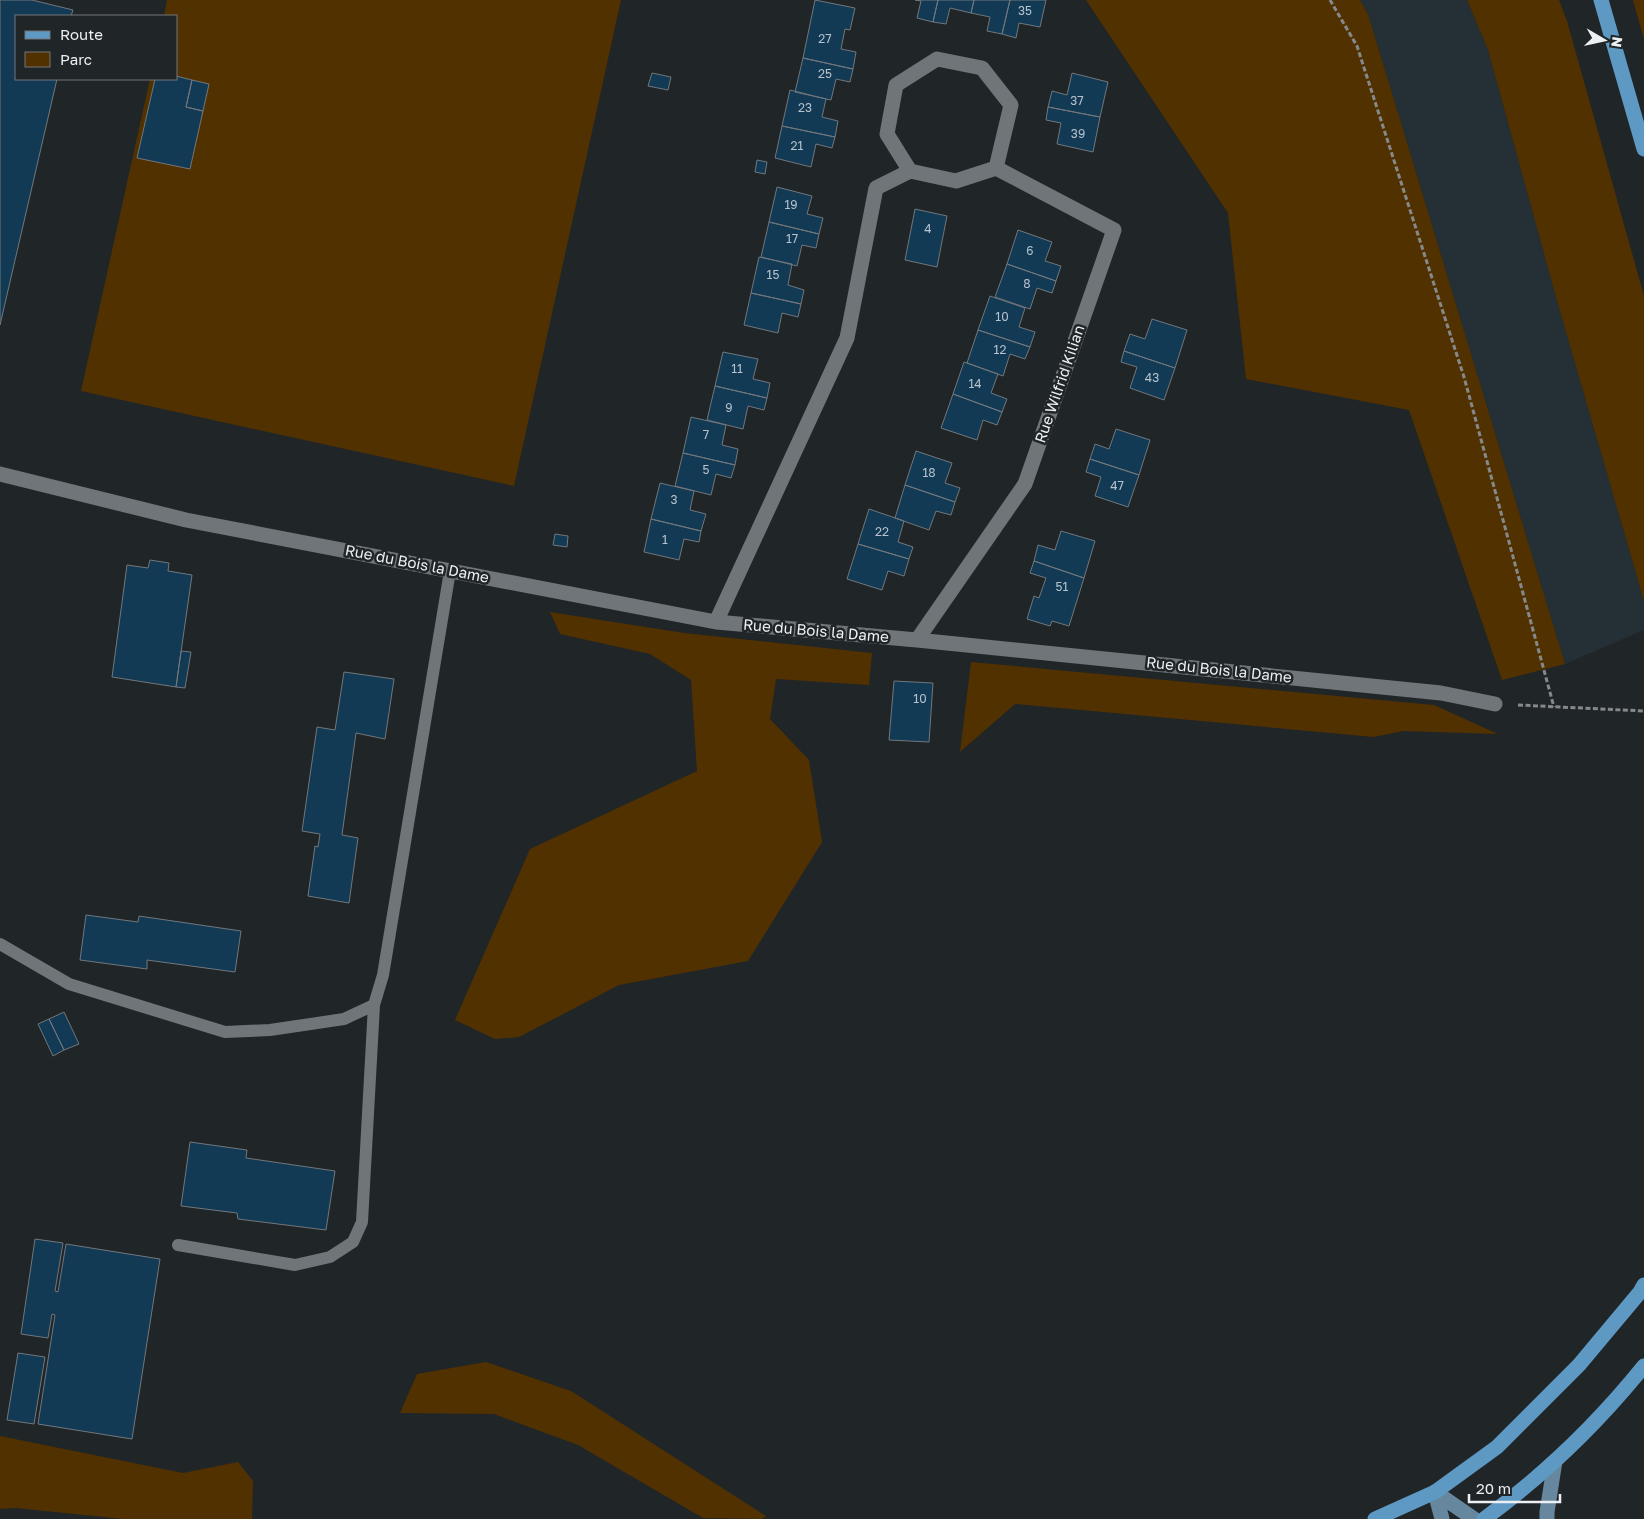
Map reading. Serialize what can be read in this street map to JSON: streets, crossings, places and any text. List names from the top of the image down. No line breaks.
{"streets":{"street":["Rue Wilfrid Kilian","Rue du Bois la Dame"]},"crossings":[["Rue Wilfrid Kilian","Rue du Bois la Dame"]],"house_numbers":["35","27","25","37","23","39","21","19","4","17","6","15","8","10","12","11","43","14","9","7","5","18","47","3","22","1","51","10"],"legend":["Route","Parc"],"scale_bar":"20 m","north":"right"}
